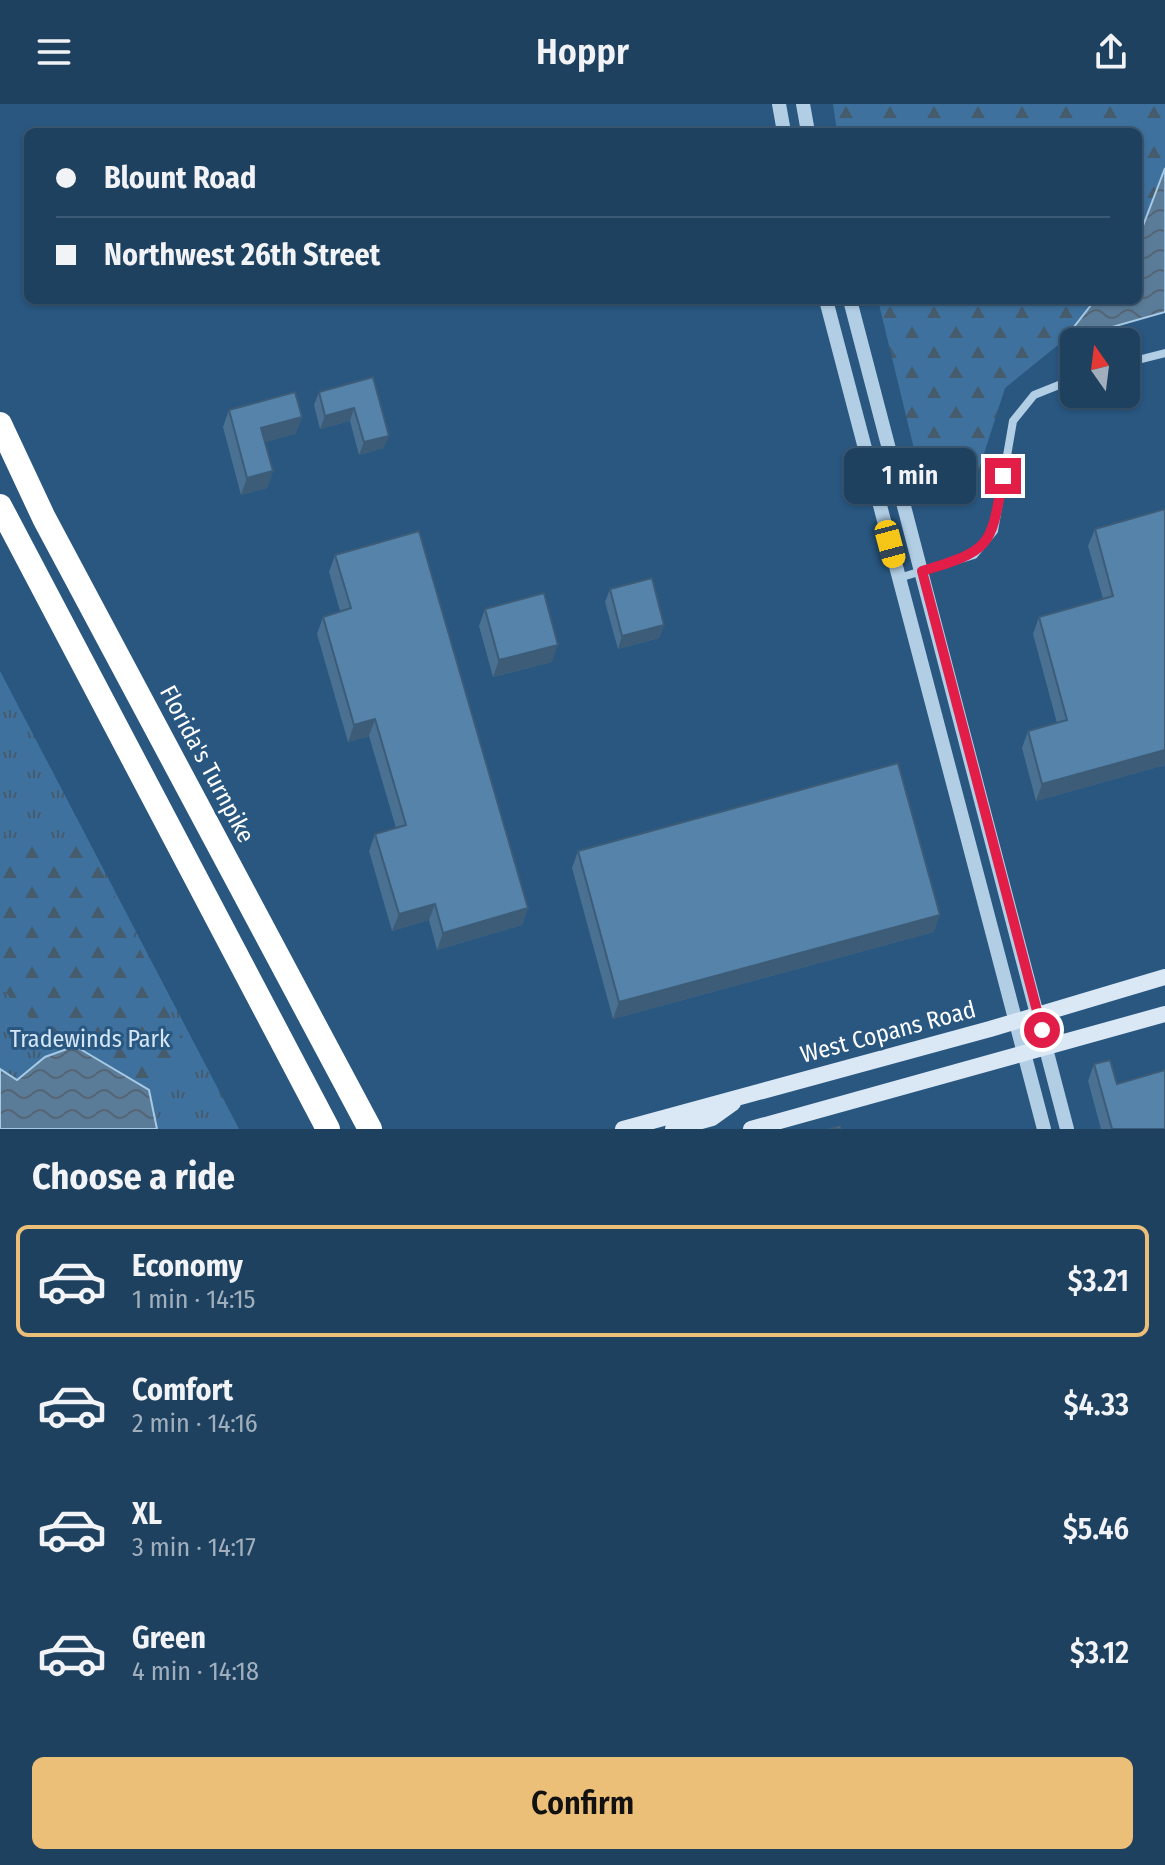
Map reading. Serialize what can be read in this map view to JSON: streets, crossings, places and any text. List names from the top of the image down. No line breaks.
{"streets":{"highway":["Florida's Turnpike"],"main road":["West Copans Road"]},"parks":["Tradewinds Park"],"north":"top","page":{"header":"Hoppr","banner":["Blount Road","Northwest 26th Street"],"bubble":"1 min","heading":"Choose a ride","list":[{"name":"Economy","note":"1 min · 14:15","value":"$3.21"},{"name":"Comfort","note":"2 min · 14:16","value":"$4.33"},{"name":"XL","note":"3 min · 14:17","value":"$5.46"},{"name":"Green","note":"4 min · 14:18","value":"$3.12"}],"buttons":"Confirm"}}
